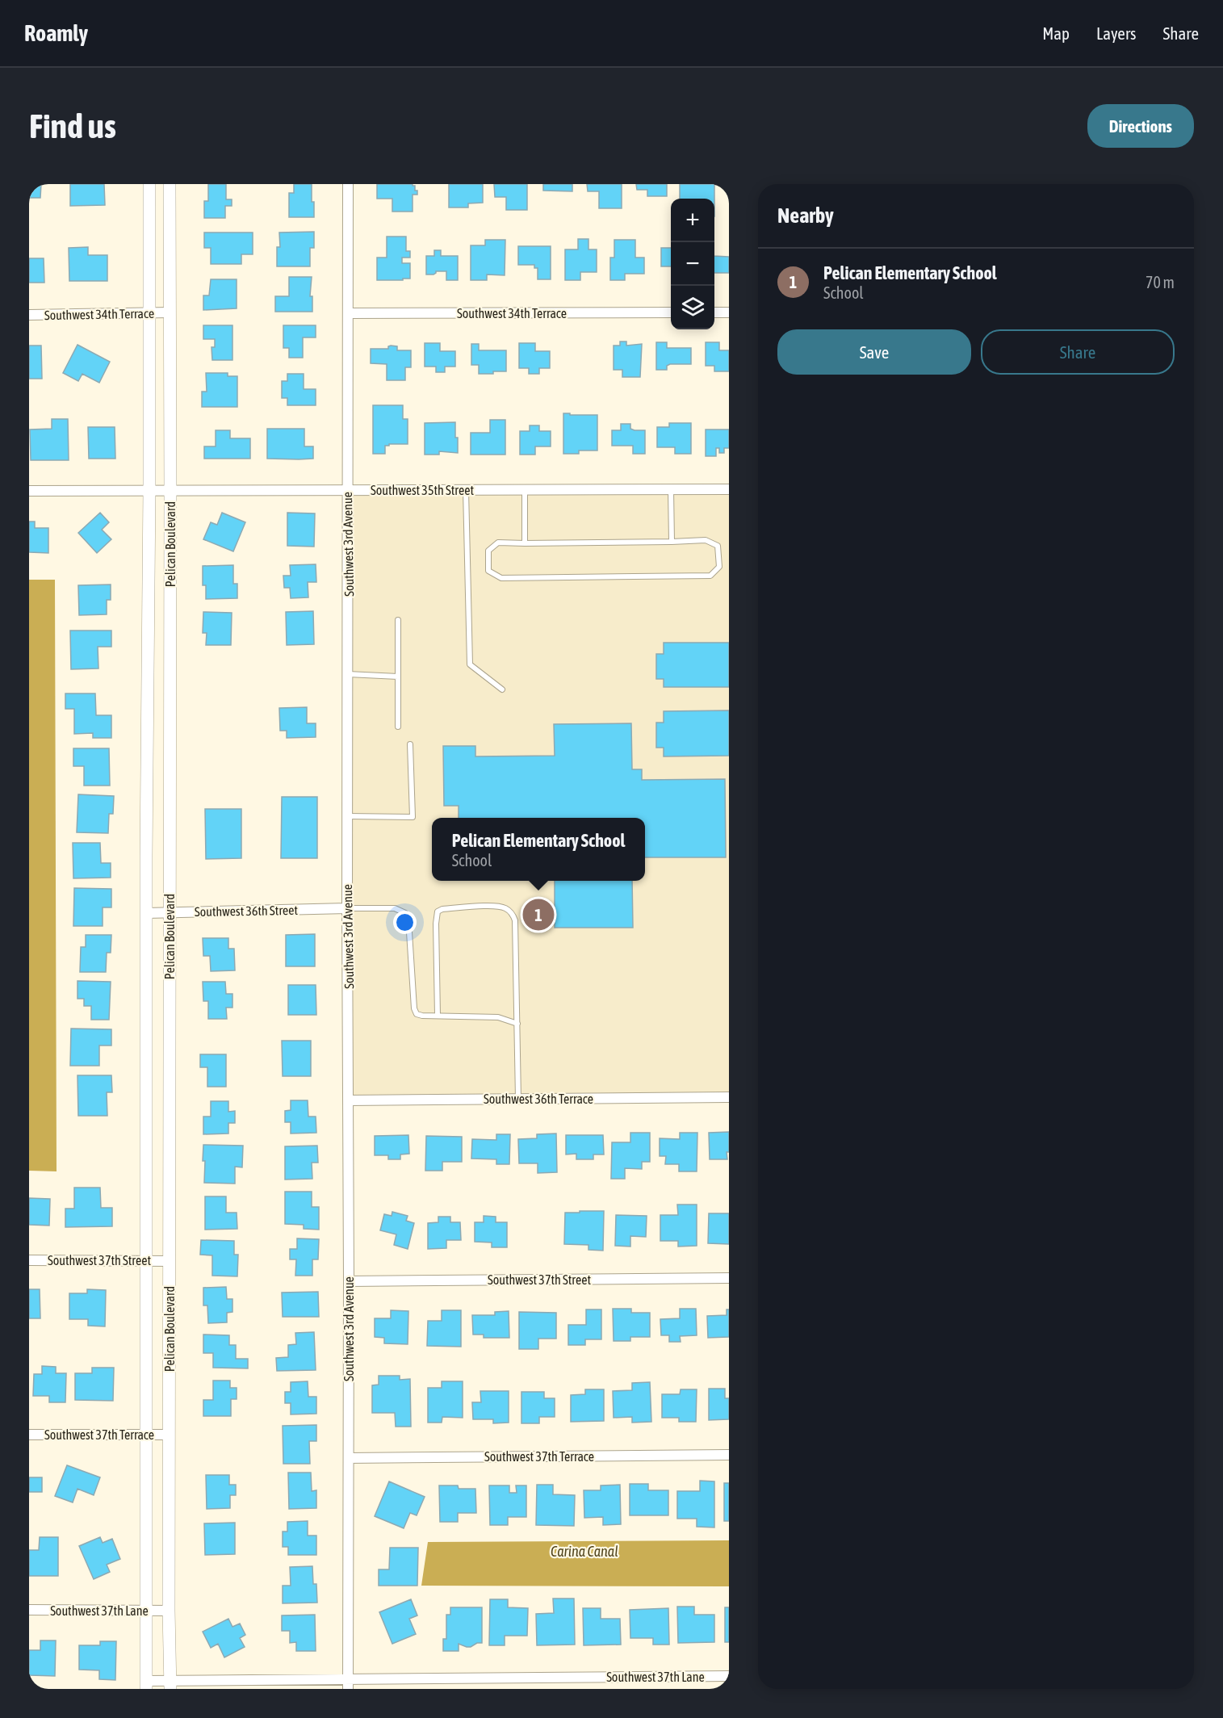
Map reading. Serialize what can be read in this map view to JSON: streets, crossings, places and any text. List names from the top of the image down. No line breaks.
{"streets":{"street":["Southwest 34th Terrace","Southwest 35th Street","Pelican Boulevard","Southwest 3rd Avenue","Southwest 36th Street","Southwest 36th Terrace","Southwest 37th Street","Southwest 37th Terrace","Southwest 37th Lane"]},"crossings":[["Southwest 34th Terrace","Pelican Boulevard"],["Southwest 34th Terrace","Southwest 3rd Avenue"],["Southwest 35th Street","Pelican Boulevard"],["Southwest 35th Street","Southwest 3rd Avenue"],["Pelican Boulevard","Southwest 36th Street"],["Pelican Boulevard","Southwest 37th Street"],["Pelican Boulevard","Southwest 37th Terrace"],["Pelican Boulevard","Southwest 37th Lane"],["Southwest 3rd Avenue","Southwest 36th Street"],["Southwest 3rd Avenue","Southwest 36th Terrace"],["Southwest 3rd Avenue","Southwest 37th Street"],["Southwest 3rd Avenue","Southwest 37th Terrace"],["Southwest 3rd Avenue","Southwest 37th Lane"]],"water":["Carina Canal"],"page":{"header":"Roamly","nav":["Map","Layers","Share"],"buttons":["Directions",["Save","Share"]],"title":"Find us","heading":"Nearby","map_buttons":["+","−"],"list":[{"mark":"1","name":"Pelican Elementary School","note":"School","value":"70 m"}],"popup":["Pelican Elementary School","School"],"pins":"1"}}
